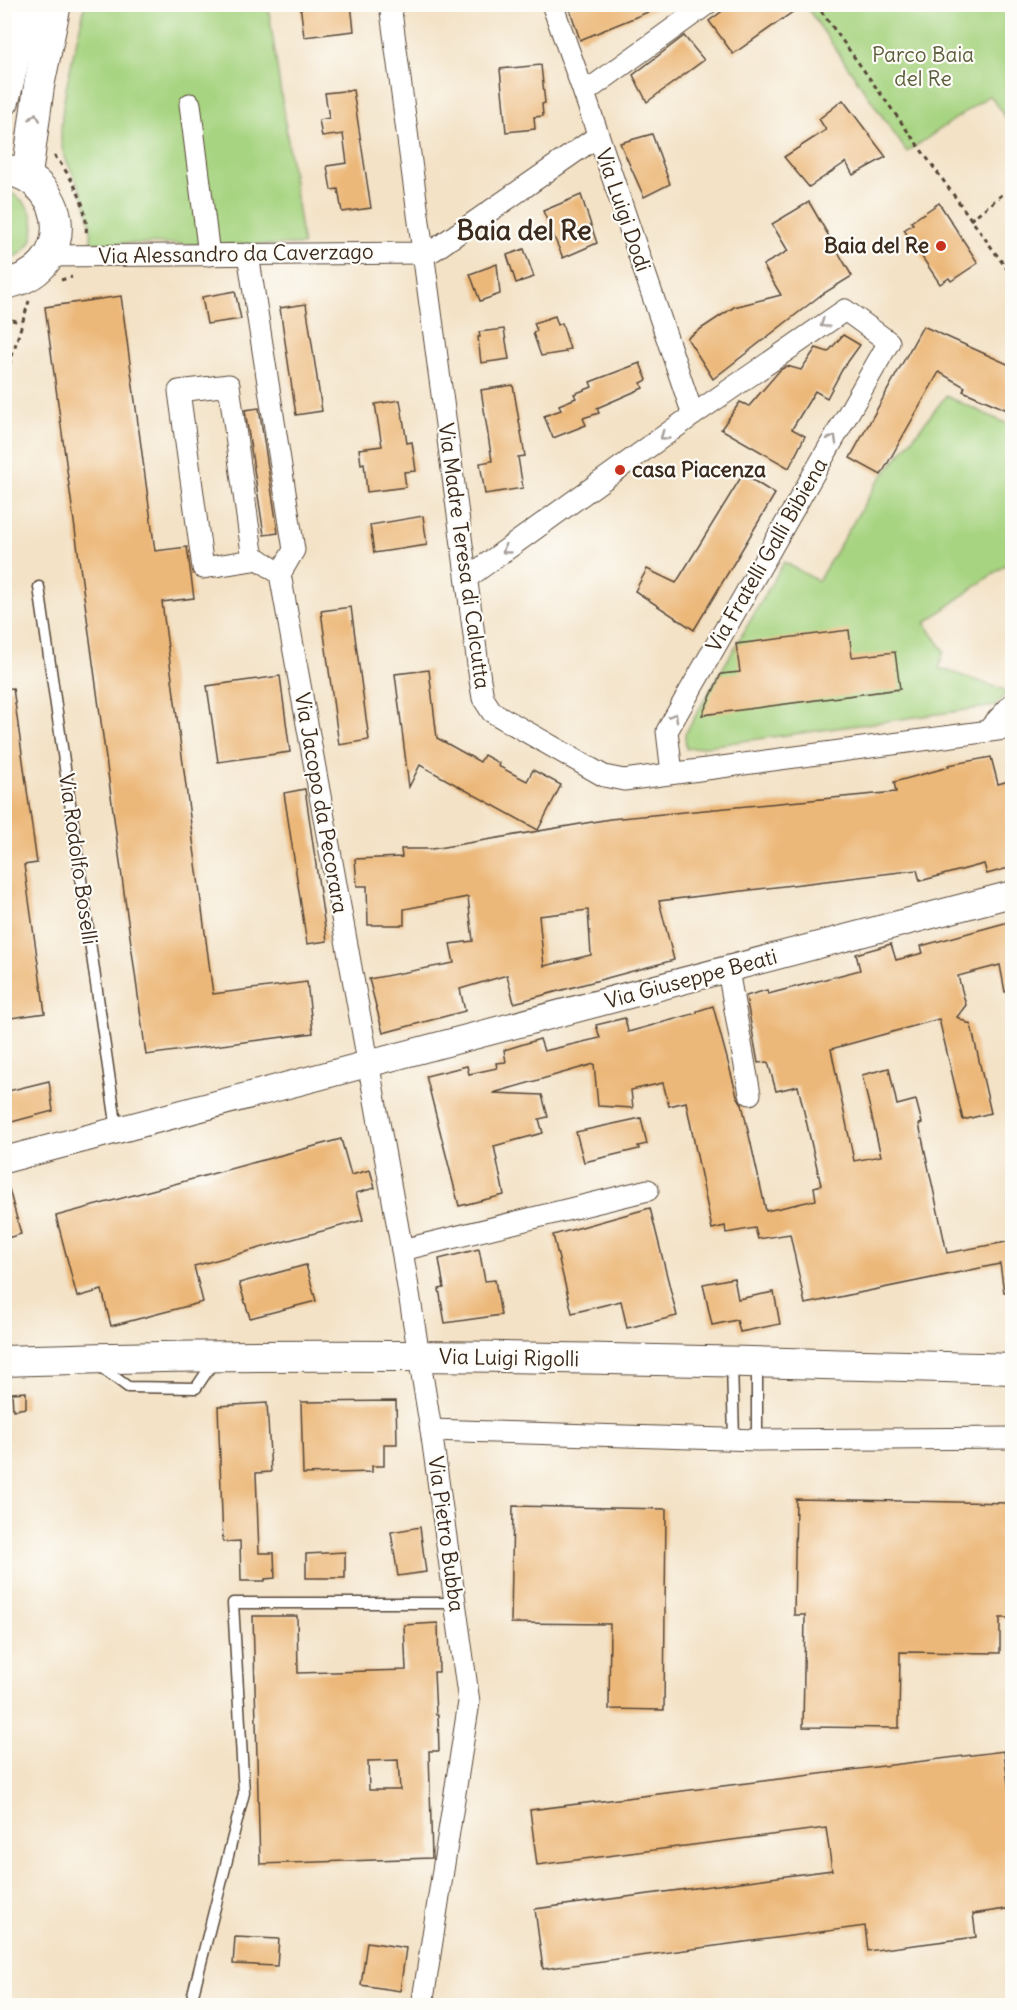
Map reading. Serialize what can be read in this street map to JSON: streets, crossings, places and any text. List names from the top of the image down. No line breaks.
{"streets":{"main road":["Via Luigi Rigolli"],"street":["Via Luigi Dodi","Via Alessandro da Caverzago","Via Fratelli Galli Bibiena","Via Madre Teresa di Calcutta","Via Jacopo da Pecorara","Via Giuseppe Beati","Via Pietro Bubba"],"lane":["Via Rodolfo Boselli"]},"crossings":[["Via Luigi Dodi","Via Fratelli Galli Bibiena"],["Via Alessandro da Caverzago","Via Madre Teresa di Calcutta"],["Via Fratelli Galli Bibiena","Via Madre Teresa di Calcutta"],["Via Jacopo da Pecorara","Via Giuseppe Beati"],["Via Jacopo da Pecorara","Via Pietro Bubba"],["Via Giuseppe Beati","Via Pietro Bubba"],["Via Luigi Rigolli","Via Pietro Bubba"]],"districts":["Baia del Re"],"parks":["Parco Baia del Re"],"places":["Baia del Re","casa Piacenza"]}
